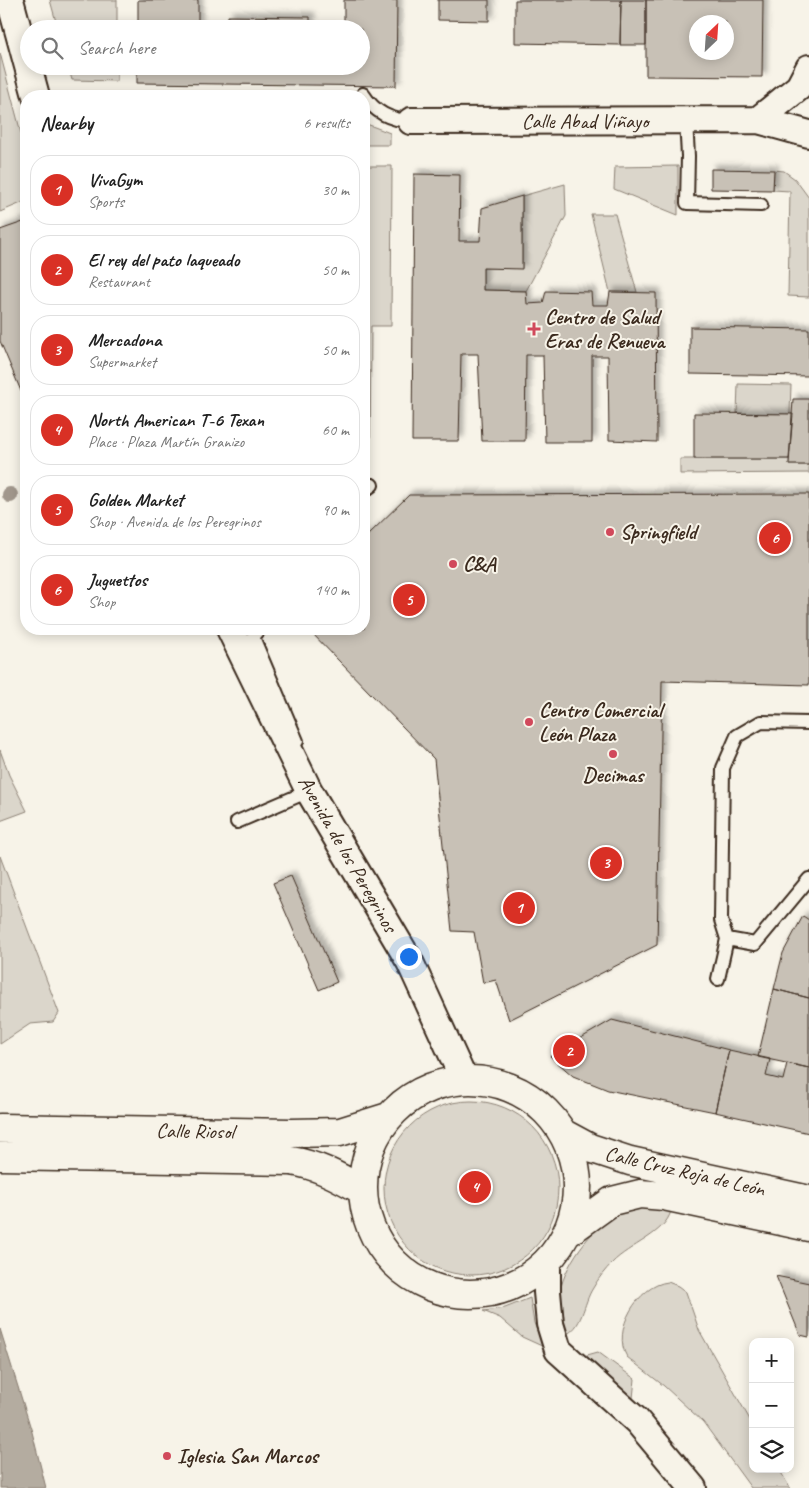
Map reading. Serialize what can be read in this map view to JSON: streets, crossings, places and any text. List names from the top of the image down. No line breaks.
{"streets":{"main road":["Calle Riosol","Calle Cruz Roja de León"],"street":["Calle Abad Viñayo","Avenida de los Peregrinos"]},"places":{"health":["Centro de Salud Eras de Renueva"],"other":["Springfield","C&A","Centro Comercial León Plaza","Decimas","Iglesia San Marcos"]},"north":"top right","page":{"search":"Search here","heading":["Nearby","6 results"],"list":[{"mark":"1","name":"VivaGym","note":"Sports","value":"30 m"},{"mark":"2","name":"El rey del pato laqueado","note":"Restaurant","value":"50 m"},{"mark":"3","name":"Mercadona","note":"Supermarket","value":"50 m"},{"mark":"4","name":"North American T-6 Texan","note":"Place · Plaza Martín Granizo","value":"60 m"},{"mark":"5","name":"Golden Market","note":"Shop · Avenida de los Peregrinos","value":"90 m"},{"mark":"6","name":"Juguettos","note":"Shop","value":"140 m"}],"pins":["6","5","3","1","2","4"],"map_buttons":["+","−"]}}
